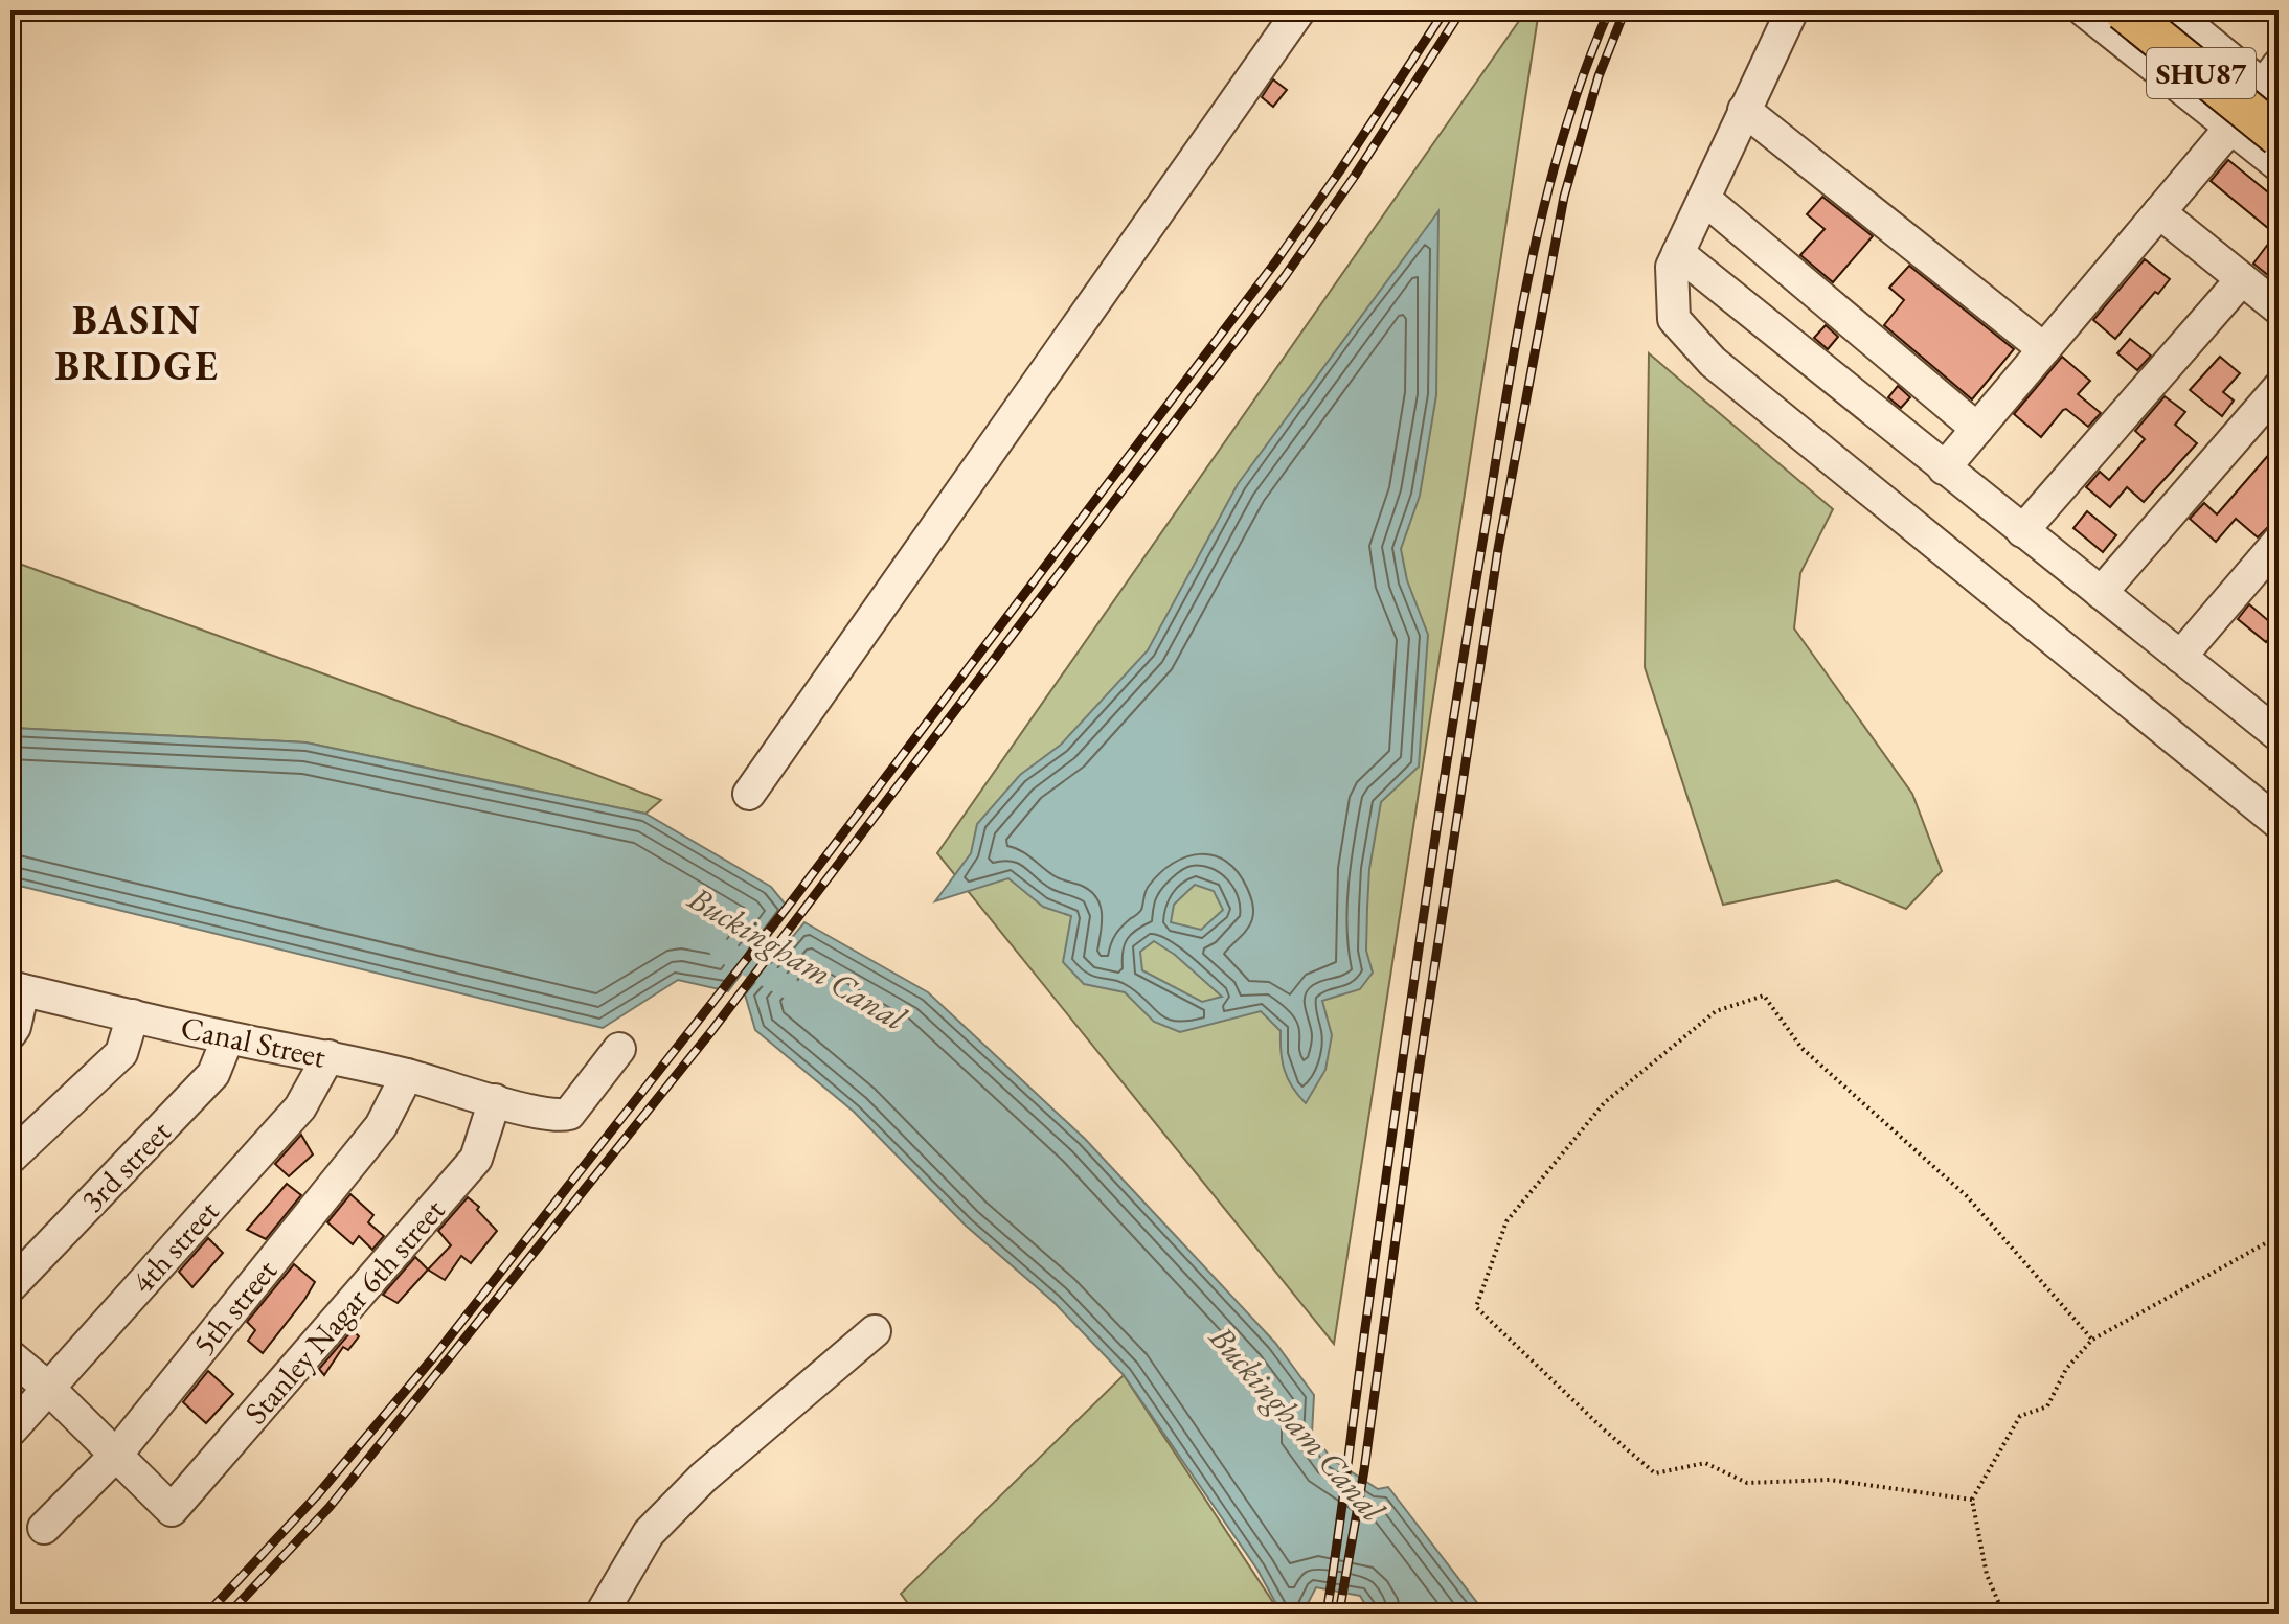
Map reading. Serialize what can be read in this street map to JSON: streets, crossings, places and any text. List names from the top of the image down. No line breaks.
{"streets":{"main road":["SHU87"],"street":["Canal Street","3rd street","4th street","5th street","Stanley Nagar 6th street"]},"crossings":[["Canal Street","3rd street"],["Canal Street","4th street"],["Canal Street","5th street"],["Canal Street","Stanley Nagar 6th street"],["5th street","Stanley Nagar 6th street"]],"districts":["BASIN BRIDGE"],"water":["Buckingham Canal"]}
